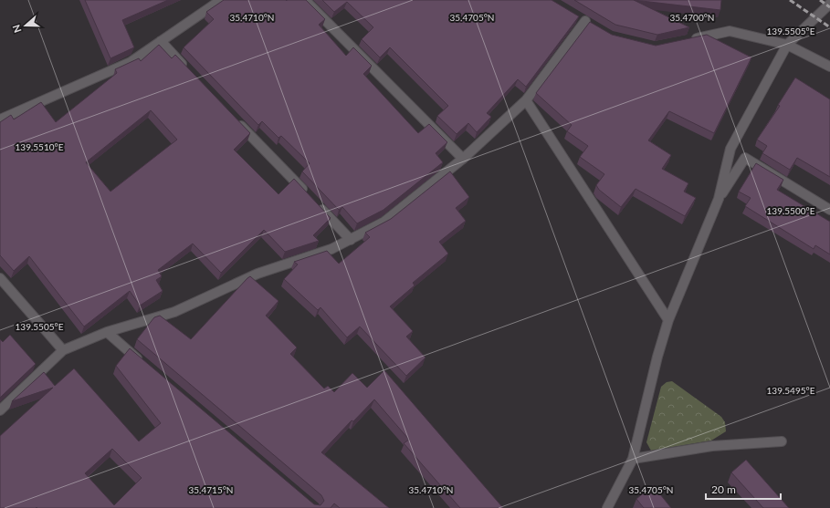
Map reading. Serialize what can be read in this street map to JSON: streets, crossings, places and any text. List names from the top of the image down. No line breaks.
{"scale_bar":"20 m","north":"left","coordinates":["35.4710°N","35.4705°N","35.4700°N","139.5505°E","139.5510°E","139.5500°E","139.5495°E","35.4715°N"]}
